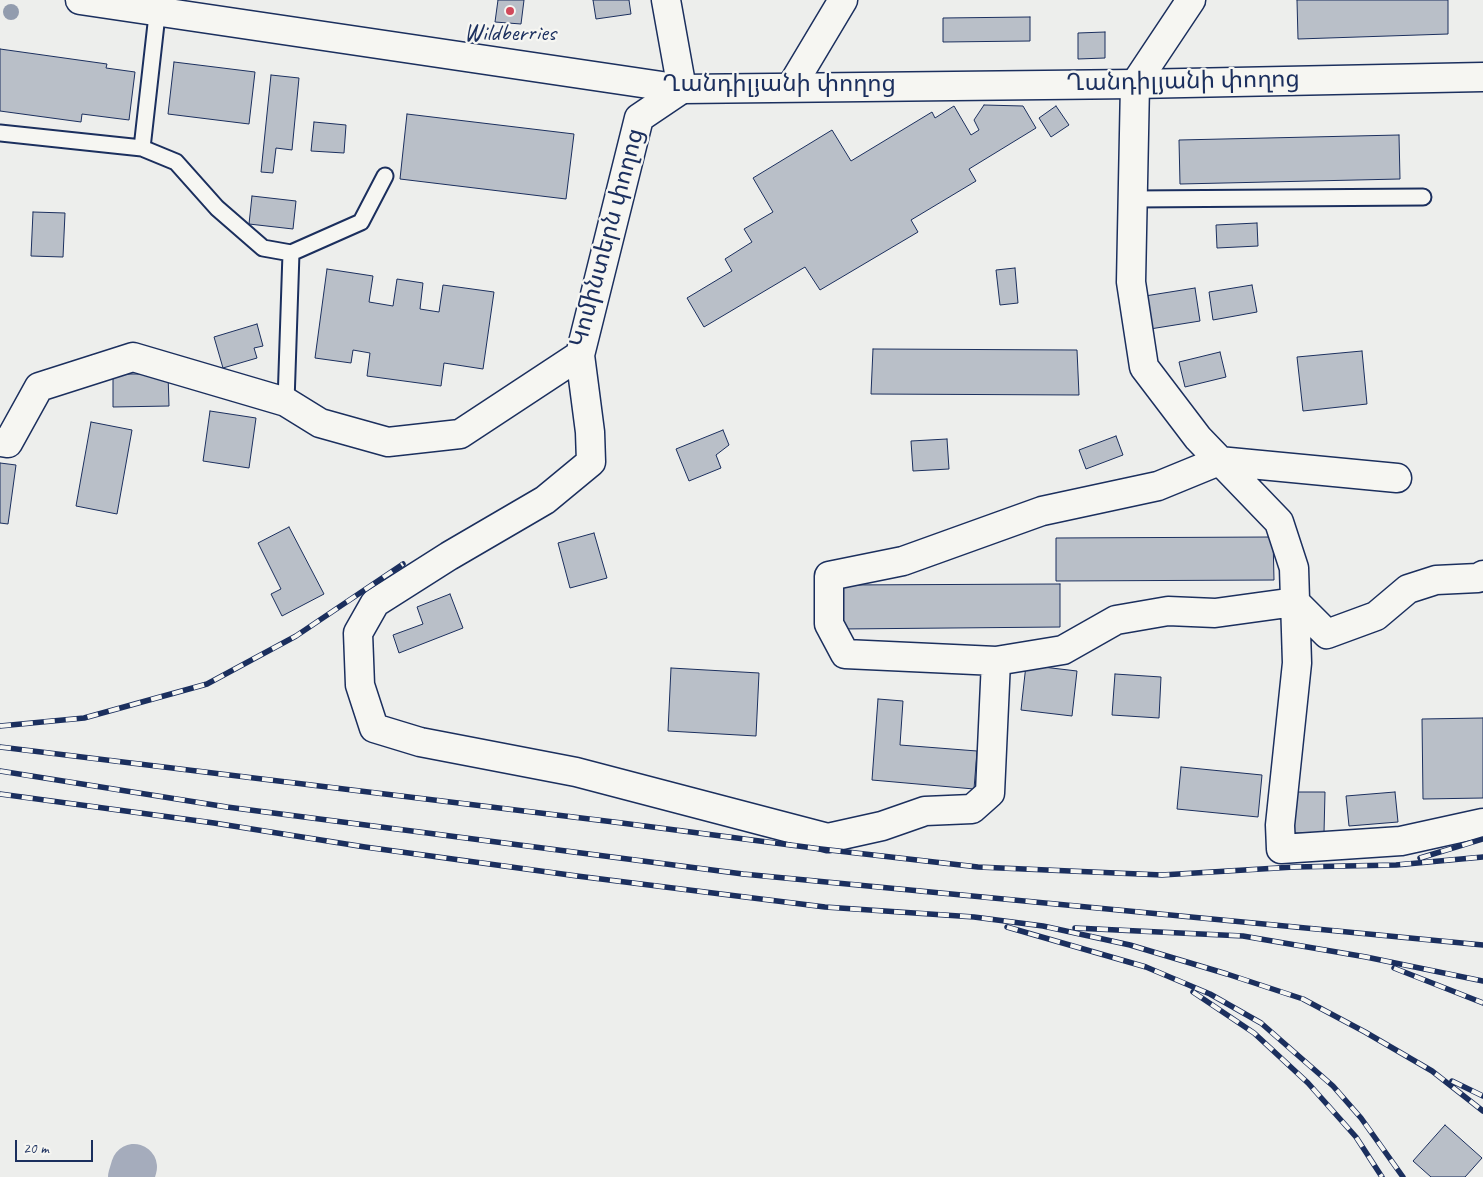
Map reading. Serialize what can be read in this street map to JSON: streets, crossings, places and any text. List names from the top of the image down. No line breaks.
{"streets":{"street":["Ղանդիլյանի փողոց","Կոմինտերն փողոց"]},"crossings":[["Ղանդիլյանի փողոց","Կոմինտերն փողոց"]],"places":["Wildberries"],"scale_bar":"20 m"}
